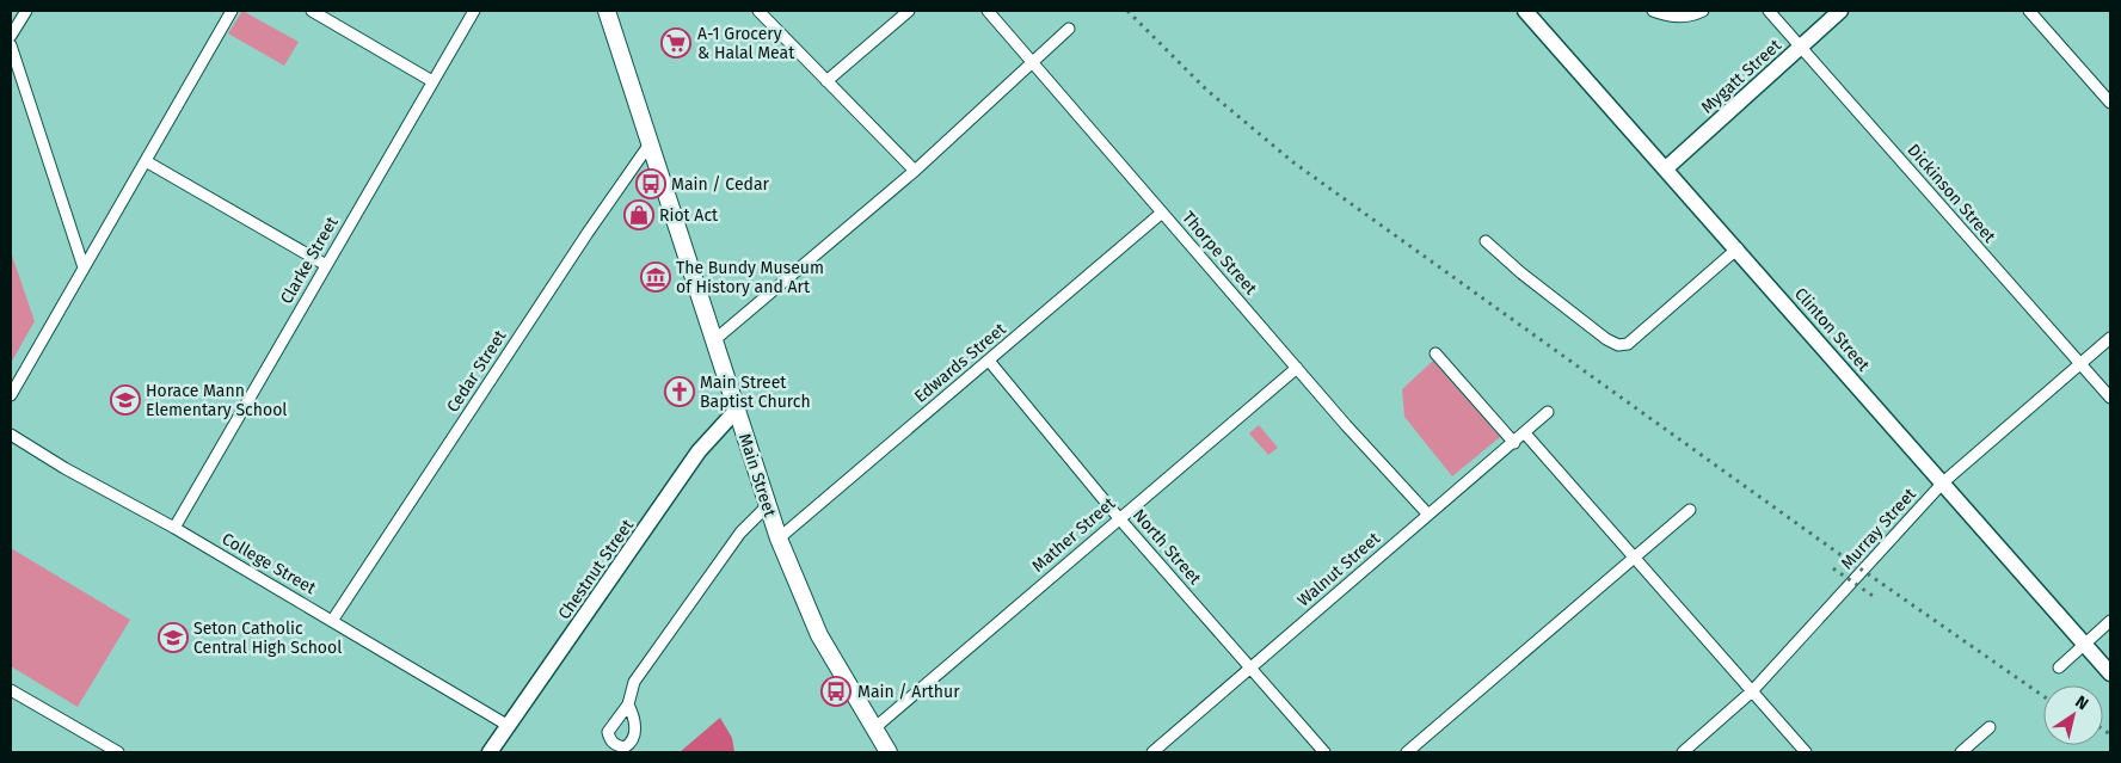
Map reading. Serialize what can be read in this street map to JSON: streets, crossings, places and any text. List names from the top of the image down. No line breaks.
{"streets":{"main road":["Main Street"],"street":["Mygatt Street","Dickinson Street","Thorpe Street","Clarke Street","Clinton Street","Edwards Street","Cedar Street","Murray Street","Mather Street","North Street","College Street","Chestnut Street","Walnut Street"]},"crossings":[["Mygatt Street","Dickinson Street"],["Mygatt Street","Clinton Street"],["Dickinson Street","Murray Street"],["Thorpe Street","Edwards Street"],["Thorpe Street","Mather Street"],["Thorpe Street","Walnut Street"],["Clarke Street","College Street"],["Clinton Street","Murray Street"],["Edwards Street","Main Street"],["Edwards Street","North Street"],["Cedar Street","Main Street"],["Cedar Street","College Street"],["Main Street","Mather Street"],["Main Street","Chestnut Street"],["Mather Street","North Street"],["North Street","Walnut Street"],["College Street","Chestnut Street"]],"places":{"supermarket":["A-1 Grocery & Halal Meat"],"bus stop":["Main / Cedar","Main / Arthur"],"shop":["Riot Act"],"museum":["The Bundy Museum of History and Art"],"church":["Main Street Baptist Church"],"school or university":["Horace Mann Elementary School","Seton Catholic Central High School"]},"north":"top right"}
